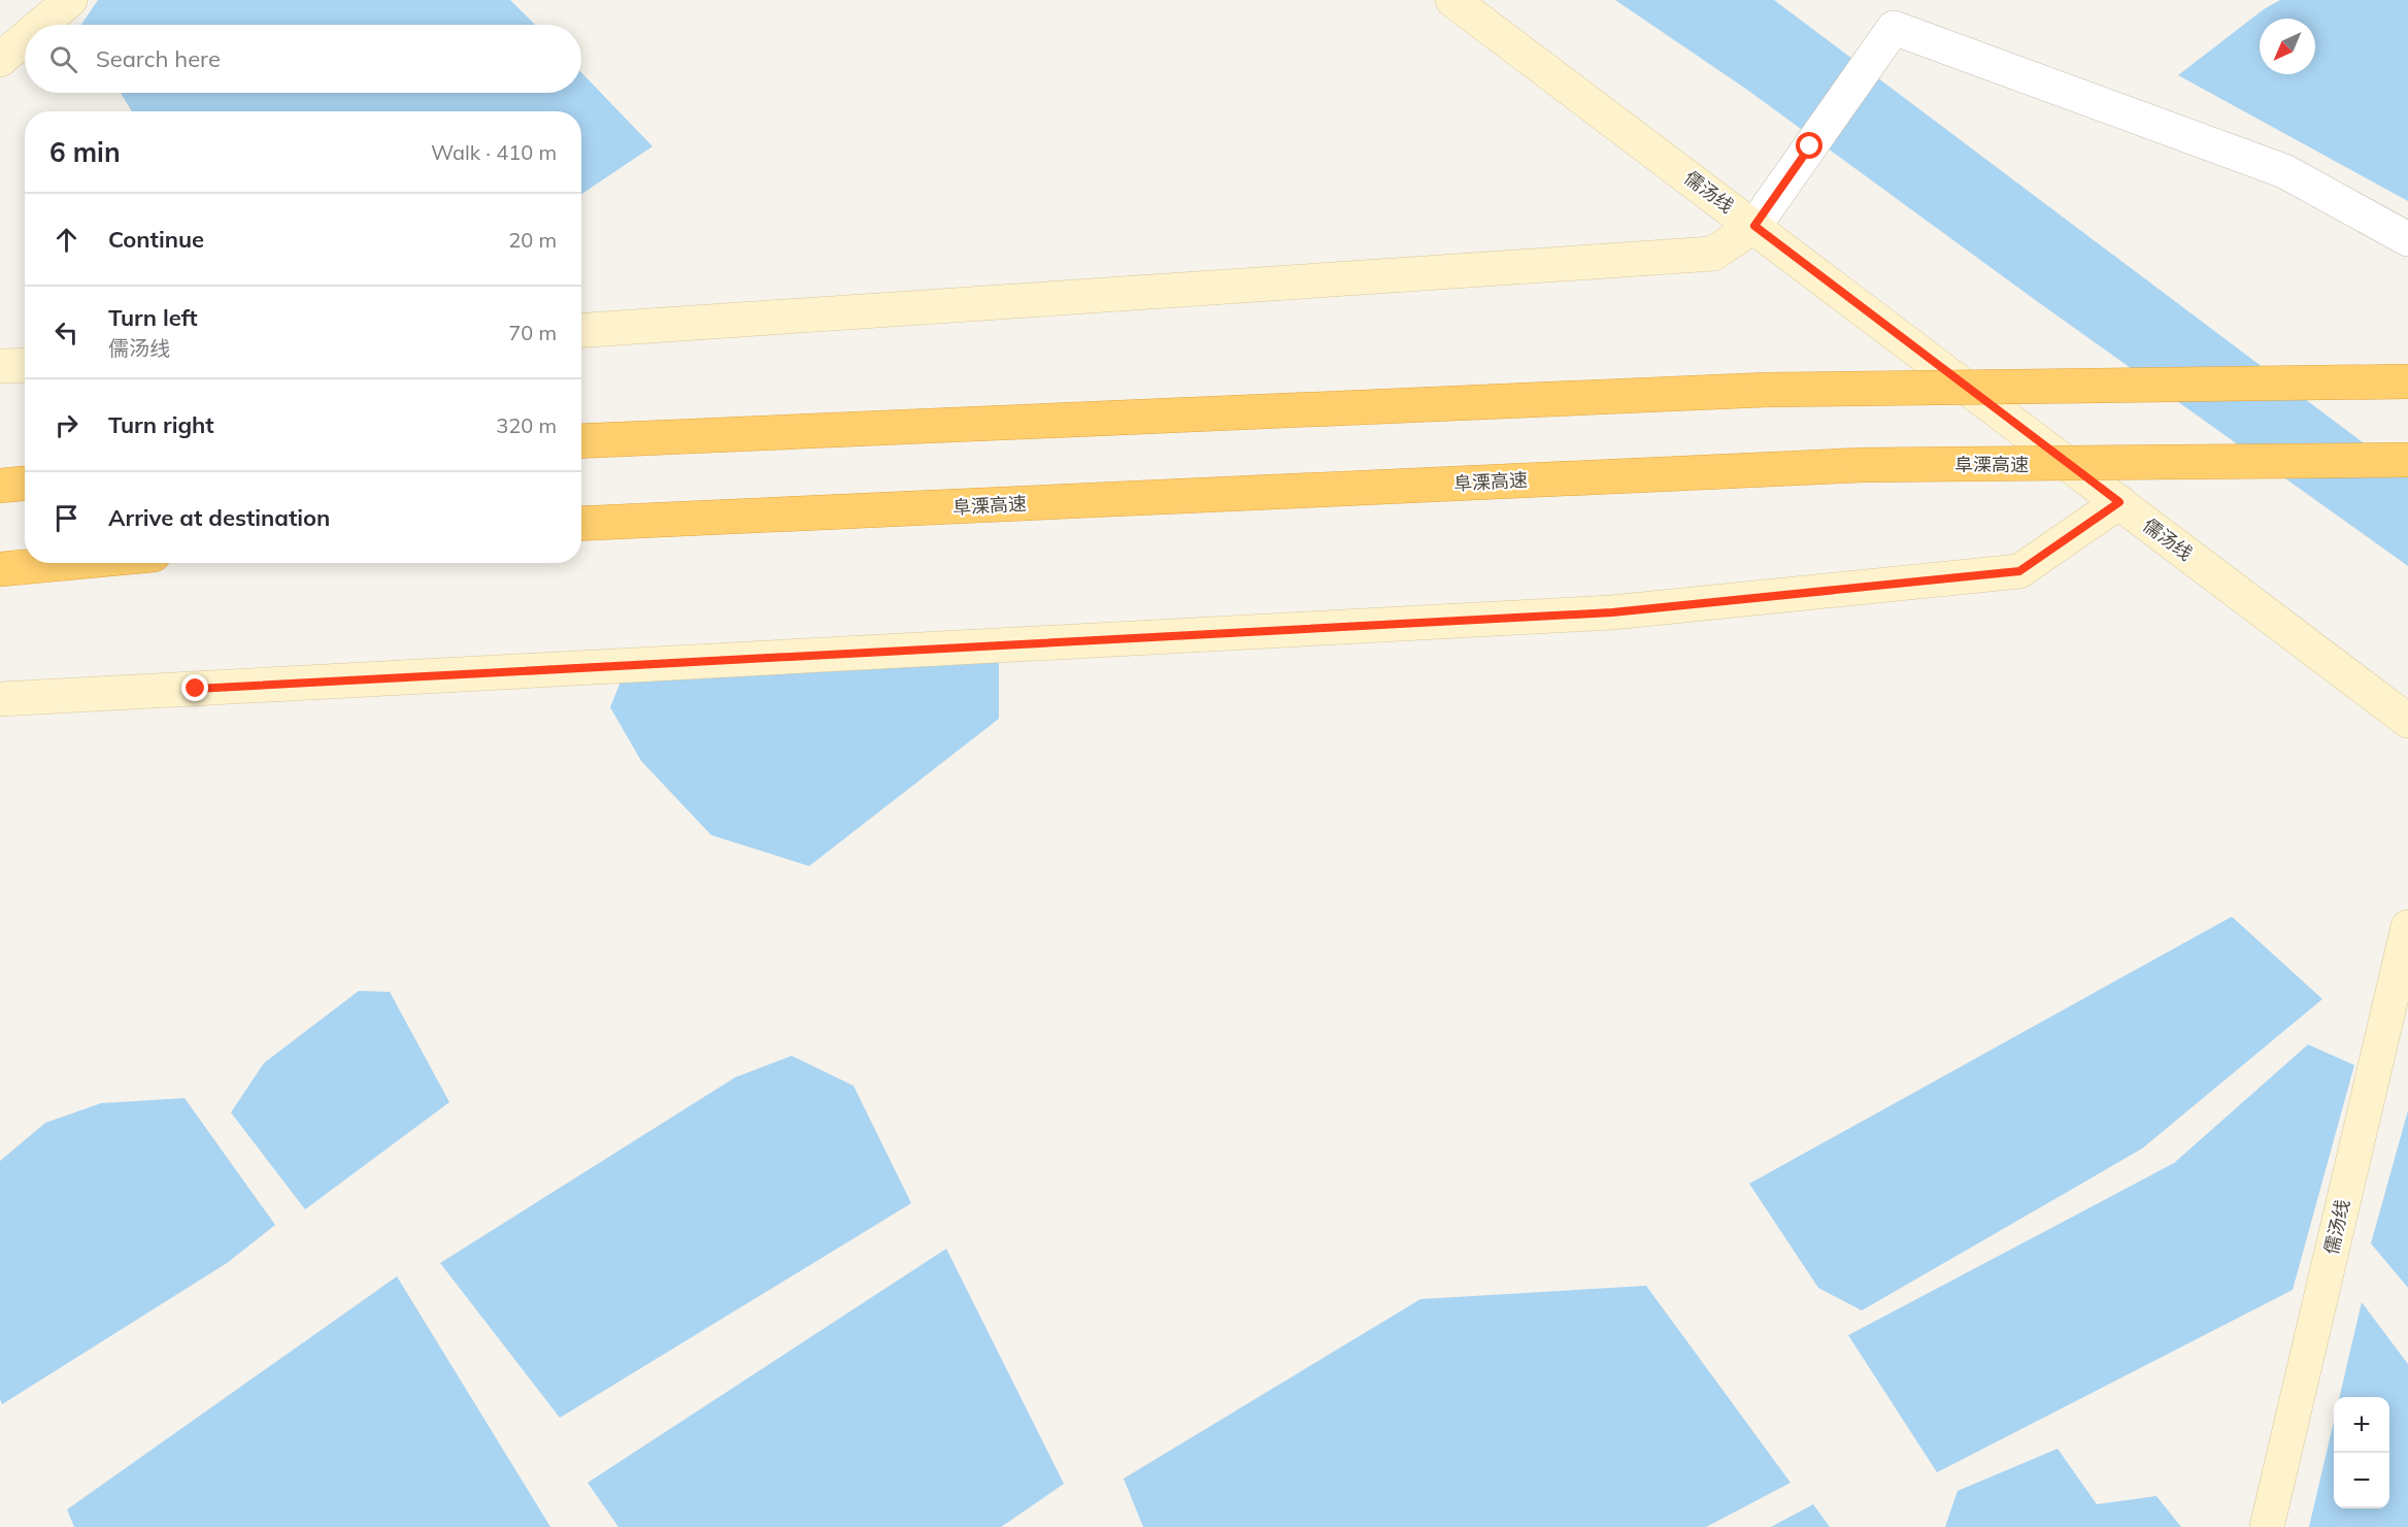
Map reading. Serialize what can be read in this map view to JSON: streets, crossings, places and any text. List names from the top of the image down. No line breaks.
{"streets":{"highway":["阜溧高速"],"street":["儒汤线"]},"north":"bottom left","page":{"search":"Search here","heading":["6 min","Walk · 410 m"],"list":[["Continue","20 m"],["Turn left","儒汤线","70 m"],["Turn right","320 m"],"Arrive at destination"],"map_buttons":["+","−"]}}
